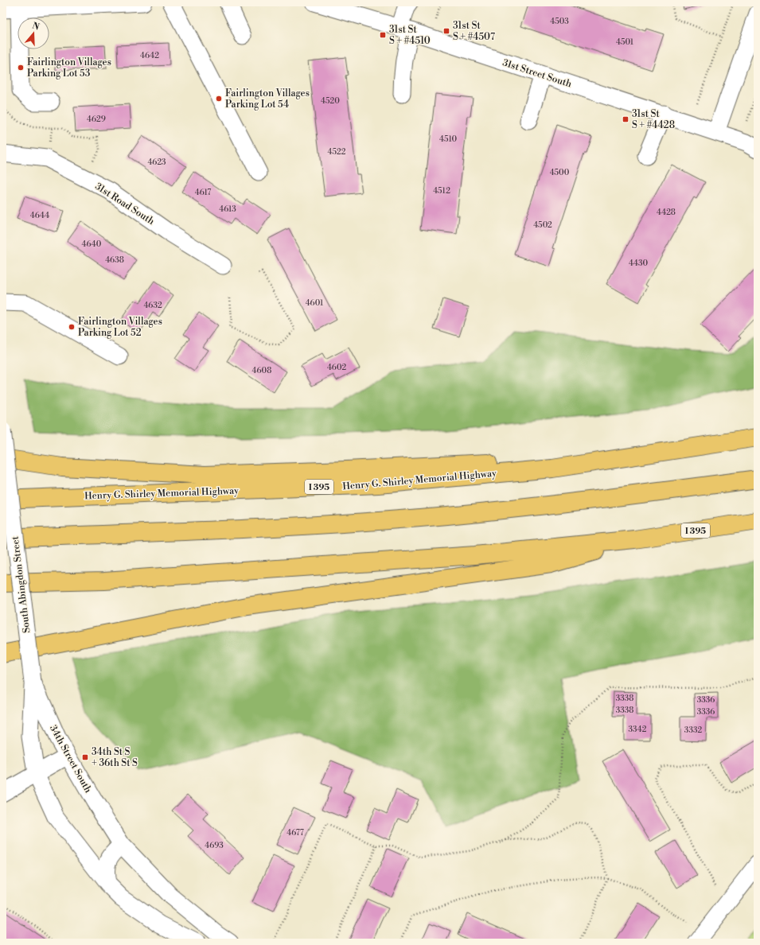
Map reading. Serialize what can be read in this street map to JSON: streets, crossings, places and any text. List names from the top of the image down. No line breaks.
{"streets":{"highway":["Henry G. Shirley Memorial Highway","I 395"],"street":["31st Street South","31st Road South","South Abingdon Street","34th Street South"]},"crossings":[["South Abingdon Street","34th Street South"]],"places":{"transit":["31st St S + #4507","31st St S + #4510","31st St S + #4428","34th St S + 36th St S"],"other":["Fairlington Villages Parking Lot 53","Fairlington Villages Parking Lot 54","Fairlington Villages Parking Lot 52"]},"house_numbers":["4503","4501","4642","4520","4629","4510","4522","4623","4500","4512","4617","4613","4428","4644","4502","4640","4638","4430","4601","4632","4602","4608","3338","3336","3338","3336","3342","3332","4677","4693"],"north":"top"}
